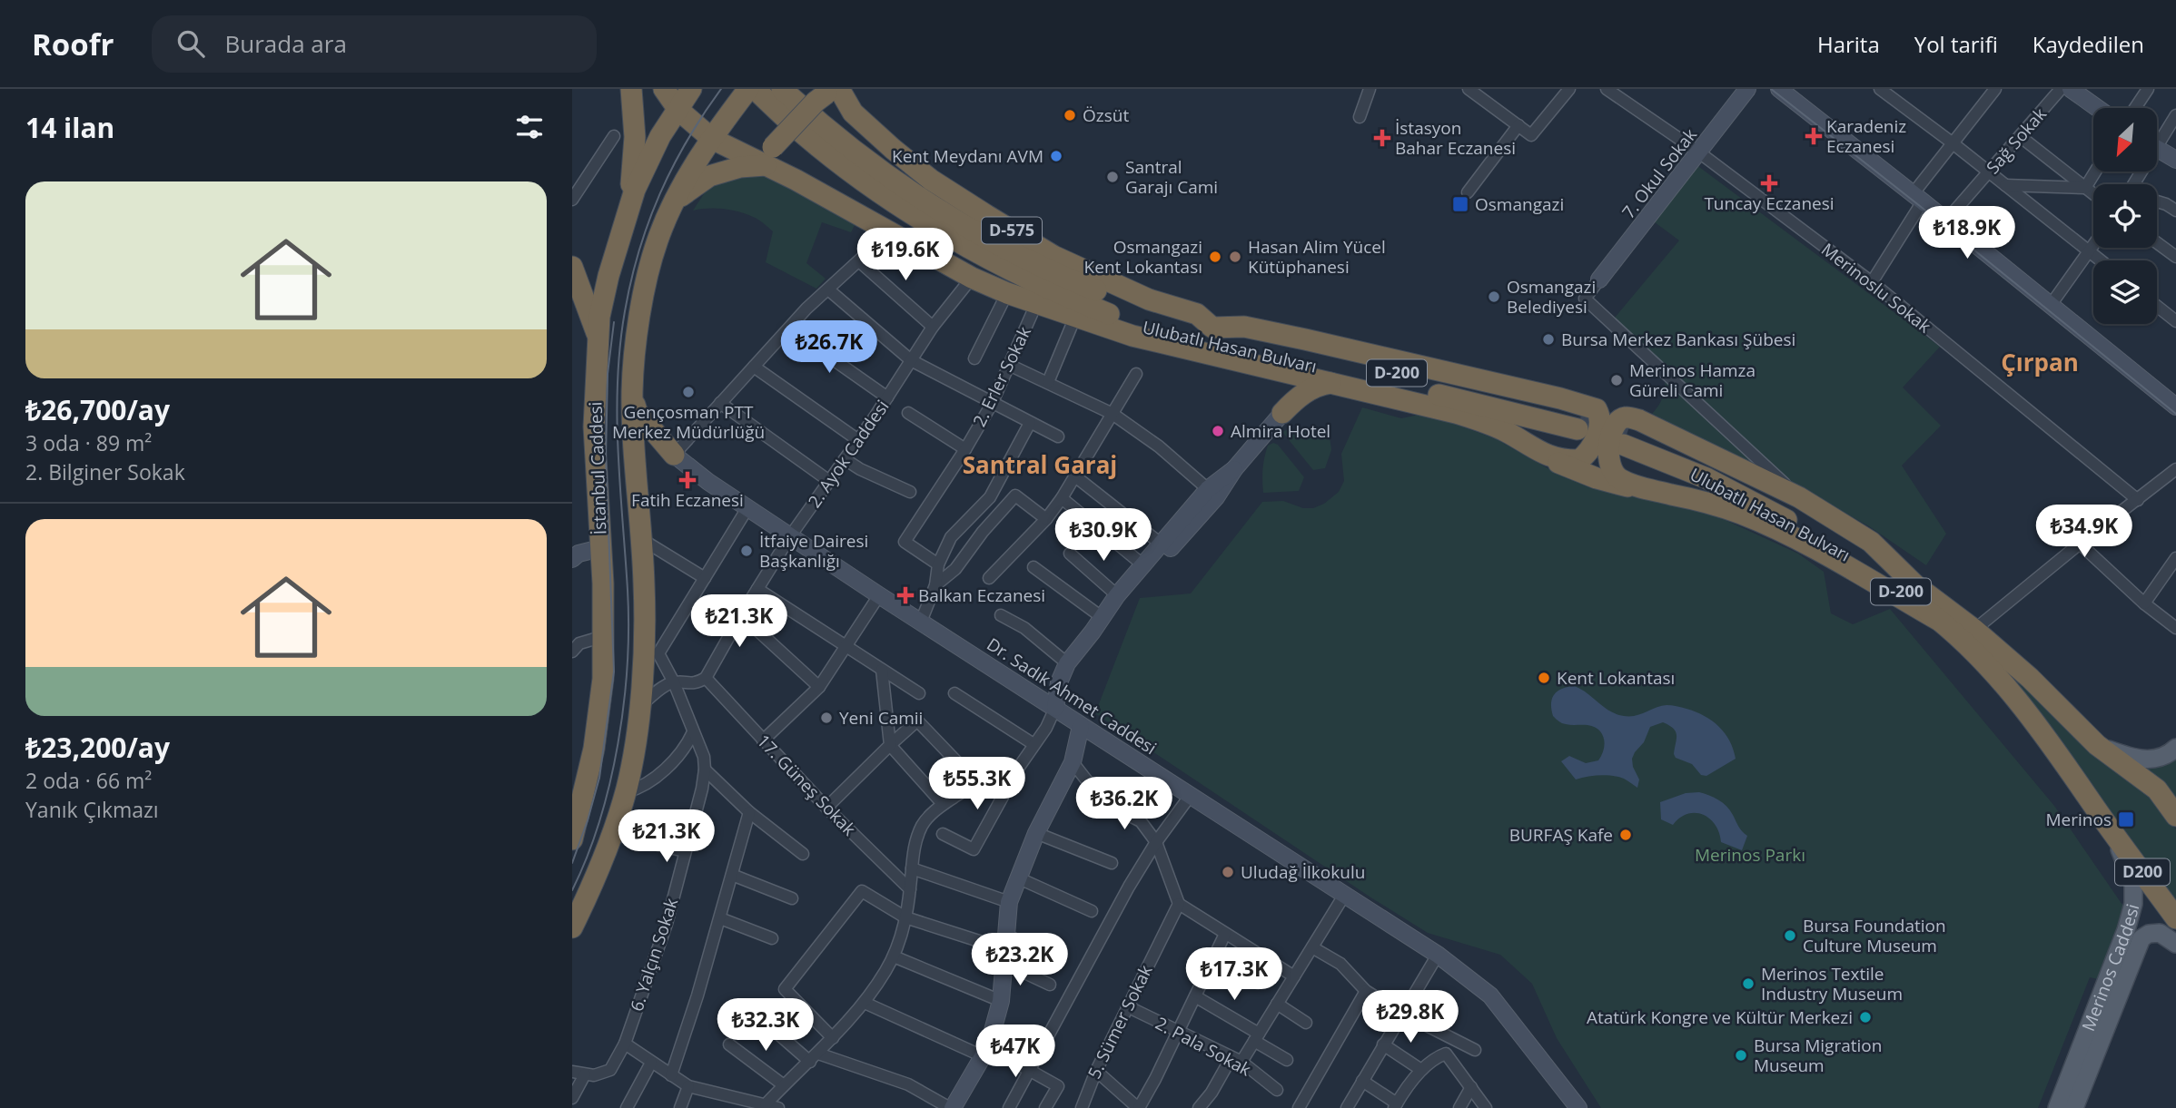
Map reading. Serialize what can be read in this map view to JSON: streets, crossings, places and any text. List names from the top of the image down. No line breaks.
{"streets":{"highway":["D-575","Ulubatlı Hasan Bulvarı","D-200","İstanbul Caddesi","D200"],"main road":["7. Okul Sokak","Dr. Sadık Ahmet Caddesi","Merinos Caddesi"],"street":["Sağ Sokak","Merinoslu Sokak","2. Erler Sokak","2. Ayok Caddesi","17. Güneş Sokak","6. Yalçın Sokak","5. Sümer Sokak","2. Pala Sokak"]},"crossings":[["7. Okul Sokak","Merinoslu Sokak"],["D-575","Ulubatlı Hasan Bulvarı"],["Ulubatlı Hasan Bulvarı","D200"],["Ulubatlı Hasan Bulvarı","Merinos Caddesi"],["2. Ayok Caddesi","Dr. Sadık Ahmet Caddesi"],["2. Ayok Caddesi","17. Güneş Sokak"],["D200","Merinos Caddesi"],["5. Sümer Sokak","2. Pala Sokak"]],"districts":["Çırpan","Santral Garaj"],"parks":["Merinos Parkı"],"places":{"other":["Özsüt","Kent Meydanı AVM","Santral Garajı Cami","Osmangazi Kent Lokantası","Hasan Alim Yücel Kütüphanesi","Osmangazi Belediyesi","Bursa Merkez Bankası Şübesi","Merinos Hamza Güreli Cami","Gençosman PTT Merkez Müdürlüğü","Almira Hotel","İtfaiye Dairesi Başkanlığı","Kent Lokantası","Yeni Camii","BURFAŞ Kafe","Uludağ İlkokulu","Bursa Foundation Culture Museum","Merinos Textile Industry Museum","Atatürk Kongre ve Kültür Merkezi","Bursa Migration Museum"],"health":["Karadeniz Eczanesi","İstasyon Bahar Eczanesi","Tuncay Eczanesi","Fatih Eczanesi","Balkan Eczanesi"],"transit":["Osmangazi","Merinos"]},"north":"bottom left","page":{"header":"Roofr","search":"Burada ara","nav":["Harita","Yol tarifi","Kaydedilen"],"heading":"14 ilan","list":[{"name":"₺26,700/ay","note":"3 oda · 89 m² · 2. Bilginer Sokak"},{"name":"₺23,200/ay","note":"2 oda · 66 m² · Yanık Çıkmazı"}],"price":["₺18.9K","₺19.6K","₺26.7K","₺34.9K","₺30.9K","₺21.3K","₺55.3K","₺36.2K","₺21.3K","₺23.2K","₺17.3K","₺29.8K","₺32.3K","₺47K"]}}
